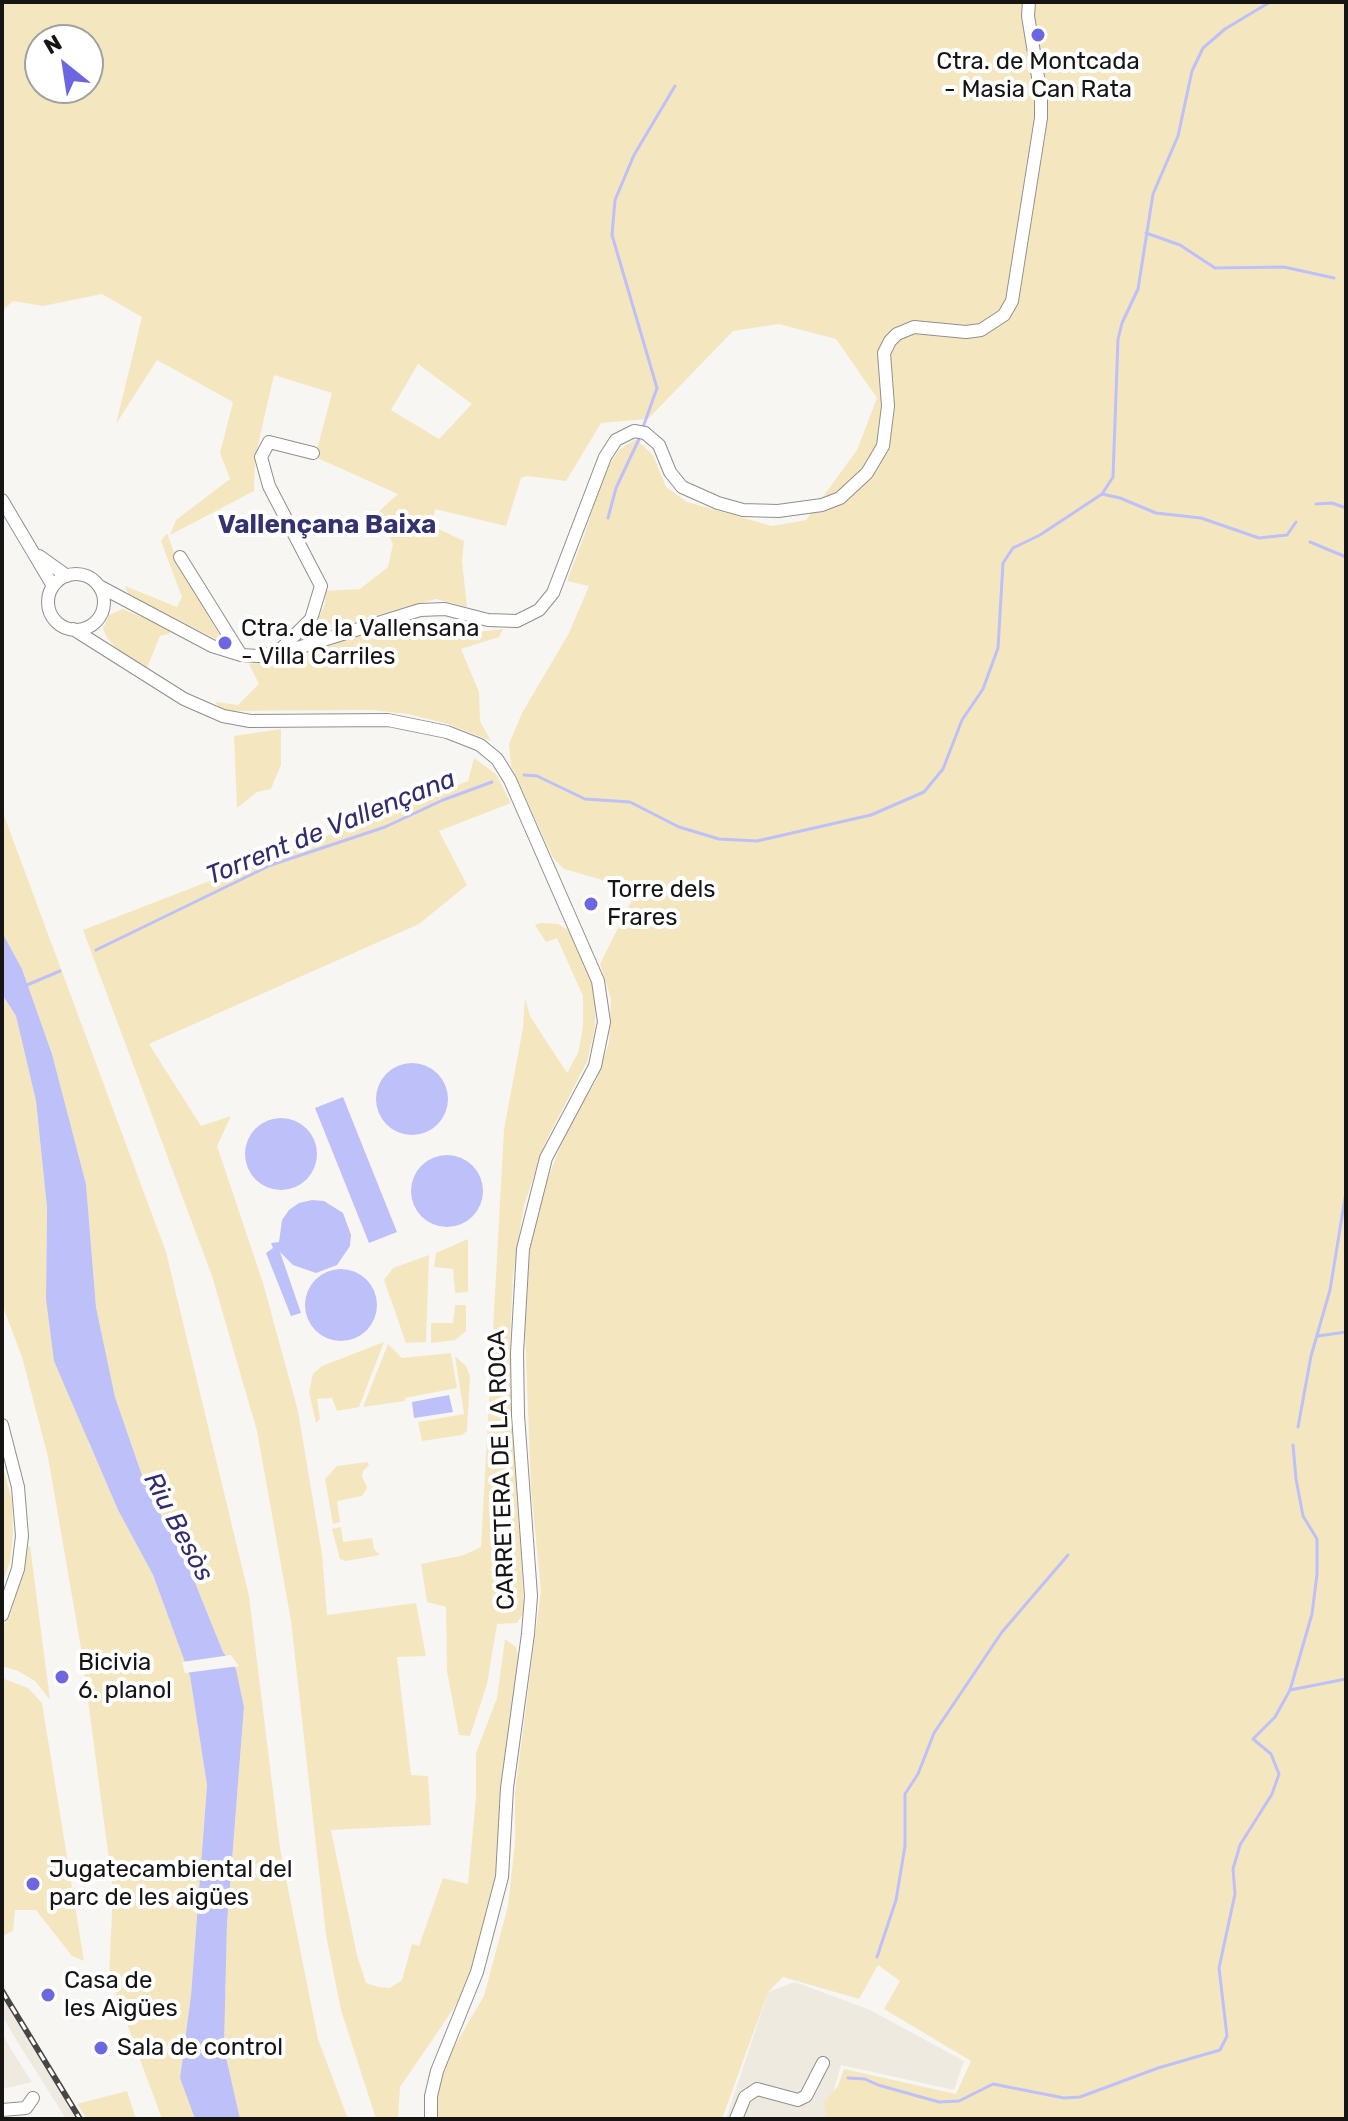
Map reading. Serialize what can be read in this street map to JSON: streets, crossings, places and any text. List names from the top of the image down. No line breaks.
{"streets":{"street":["CARRETERA DE LA ROCA"]},"districts":["Vallençana Baixa"],"water":["Torrent de Vallençana","Riu Besòs"],"places":["Ctra. de Montcada - Masia Can Rata","Ctra. de la Vallensana - Villa Carriles","Torre dels Frares","Bicivia 6. planol","Jugatecambiental del parc de les aigües","Casa de les Aigües","Sala de control"],"north":"top left"}
